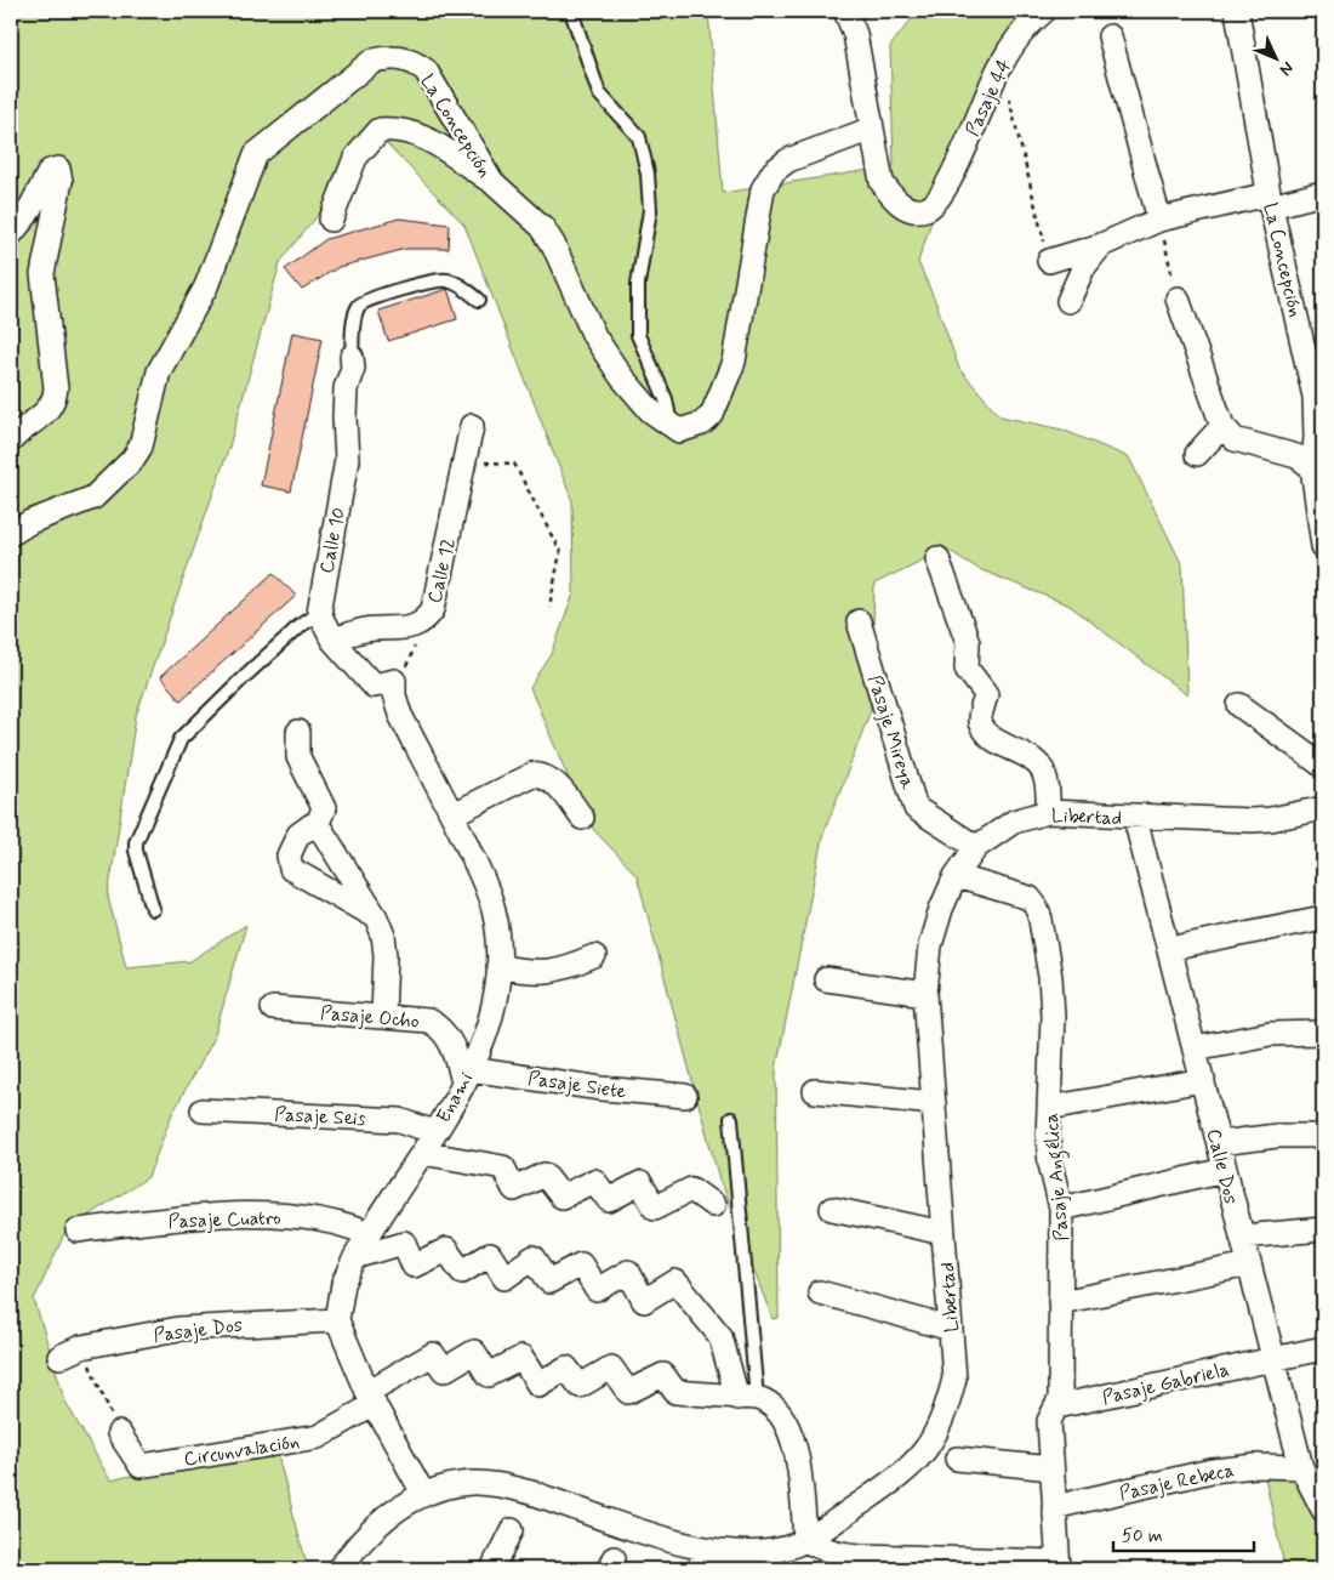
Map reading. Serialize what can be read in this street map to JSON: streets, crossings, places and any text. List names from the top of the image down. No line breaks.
{"streets":{"street":["Pasaje 44","La Concepción","Calle 10","Calle 12","Pasaje Mireya","Libertad","Pasaje Ocho","Pasaje Siete","Enami","Pasaje Seis","Calle Dos","Pasaje Angélica","Pasaje Cuatro","Pasaje Dos","Pasaje Gabriela","Circunvalación","Pasaje Rebeca"]},"crossings":[["Pasaje Mireya","Libertad"],["Libertad","Calle Dos"],["Libertad","Pasaje Angélica"],["Pasaje Ocho","Pasaje Siete"],["Pasaje Ocho","Enami"],["Pasaje Siete","Enami"],["Enami","Pasaje Seis"],["Enami","Pasaje Cuatro"],["Enami","Pasaje Dos"],["Calle Dos","Pasaje Gabriela"],["Calle Dos","Pasaje Rebeca"],["Pasaje Angélica","Pasaje Gabriela"],["Pasaje Angélica","Pasaje Rebeca"]],"scale_bar":"50 m","north":"bottom right"}
